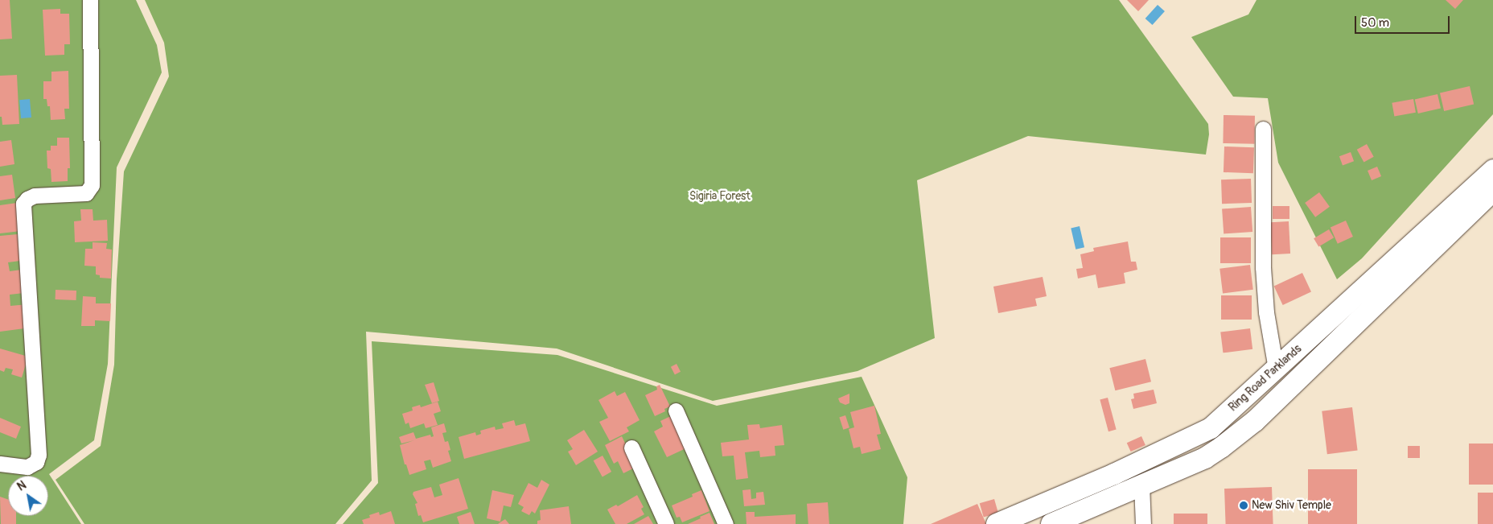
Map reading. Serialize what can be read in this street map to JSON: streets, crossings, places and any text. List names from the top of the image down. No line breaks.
{"streets":{"street":["Ring Road Parklands"]},"parks":["Sigiria Forest"],"places":["New Shiv Temple"],"scale_bar":"50 m","north":"top left"}
